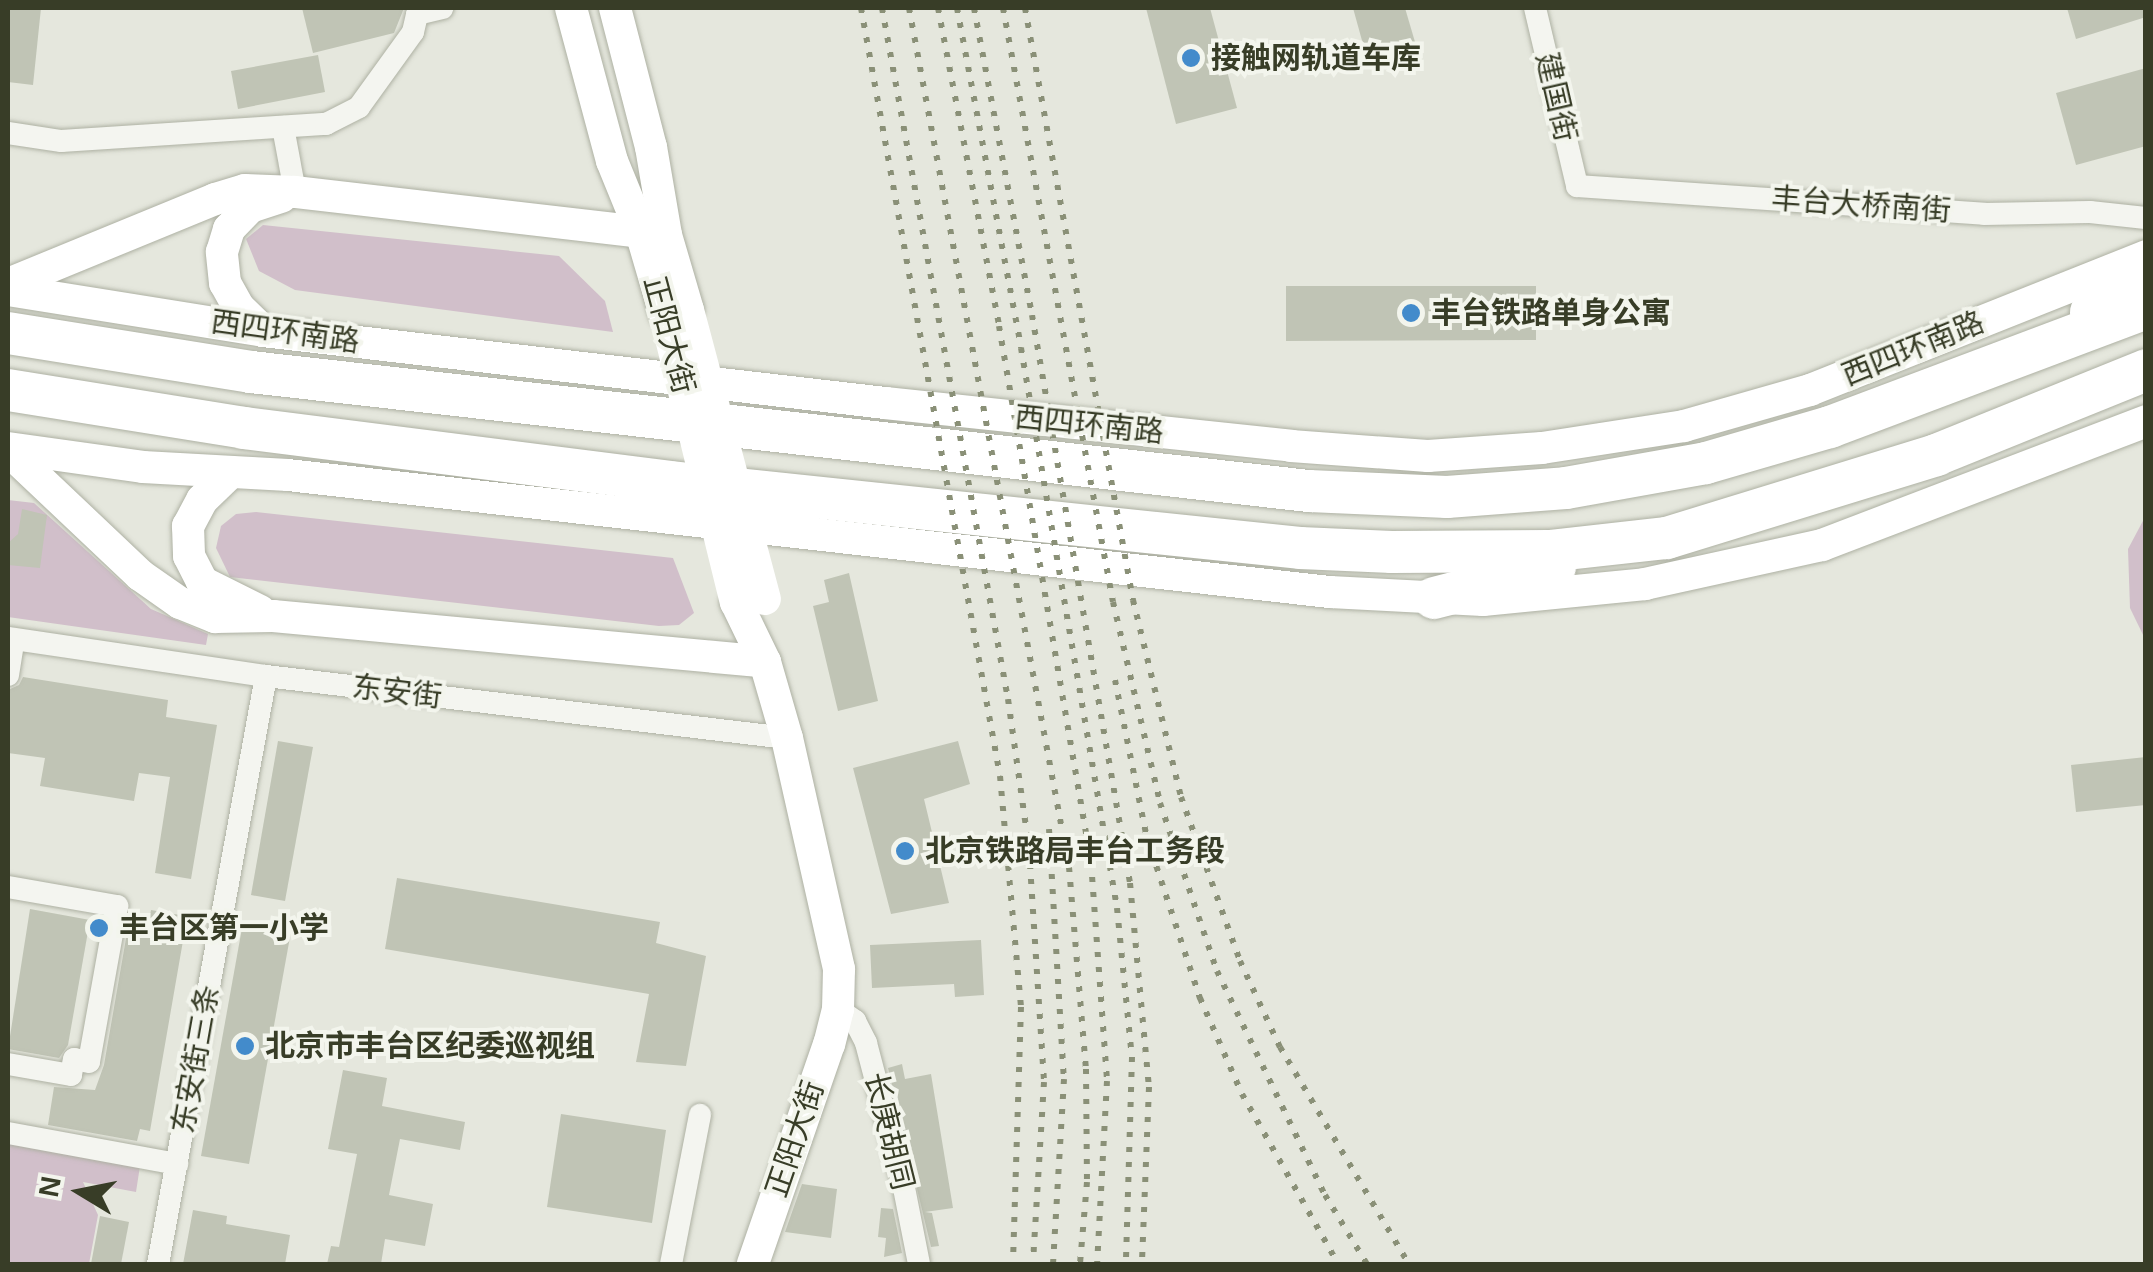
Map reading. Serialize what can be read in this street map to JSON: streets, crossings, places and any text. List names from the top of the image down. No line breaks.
{"streets":{"highway":["西四环南路"],"street":["建国街","丰台大桥南街","正阳大街","东安街","东安街三条","长庚胡同"]},"crossings":[["建国街","丰台大桥南街"],["正阳大街","东安街"],["正阳大街","长庚胡同"],["东安街","东安街三条"]],"places":["接触网轨道车库","丰台铁路单身公寓","北京铁路局丰台工务段","丰台区第一小学","北京市丰台区纪委巡视组"],"north":"left"}
